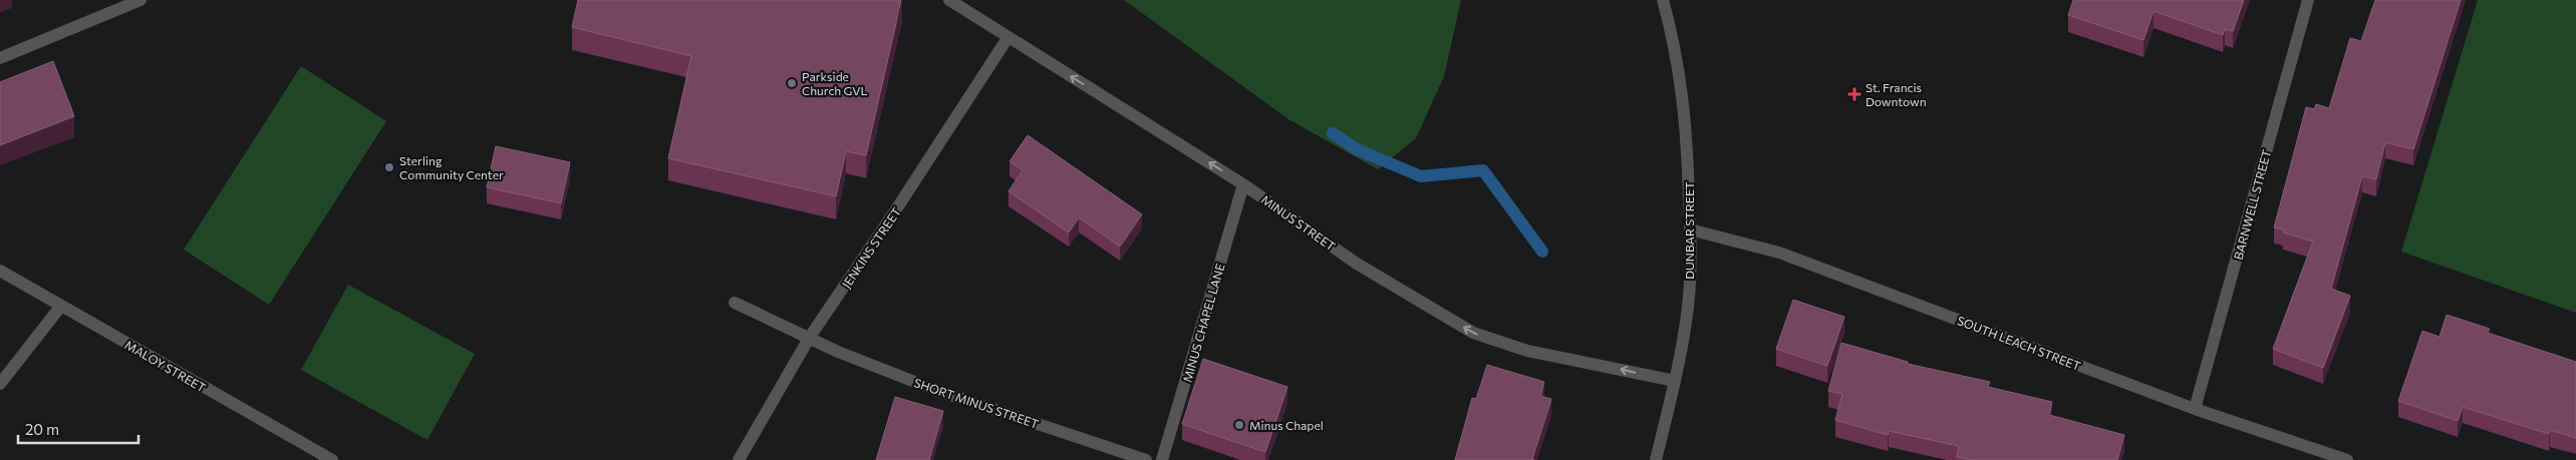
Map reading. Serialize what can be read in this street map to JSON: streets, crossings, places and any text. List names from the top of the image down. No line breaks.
{"streets":{"street":["BARNWELL STREET","MINUS STREET","DUNBAR STREET","JENKINS STREET","MINUS CHAPEL LANE","SOUTH LEACH STREET","MALOY STREET","SHORT MINUS STREET"]},"crossings":[["BARNWELL STREET","SOUTH LEACH STREET"],["MINUS STREET","DUNBAR STREET"],["MINUS STREET","JENKINS STREET"],["MINUS STREET","MINUS CHAPEL LANE"],["DUNBAR STREET","SOUTH LEACH STREET"],["JENKINS STREET","SHORT MINUS STREET"]],"one_way":["MINUS STREET"],"places":{"other":["Parkside Church GVL","Sterling Community Center","Minus Chapel"],"health":["St. Francis Downtown"]},"scale_bar":"20 m"}
